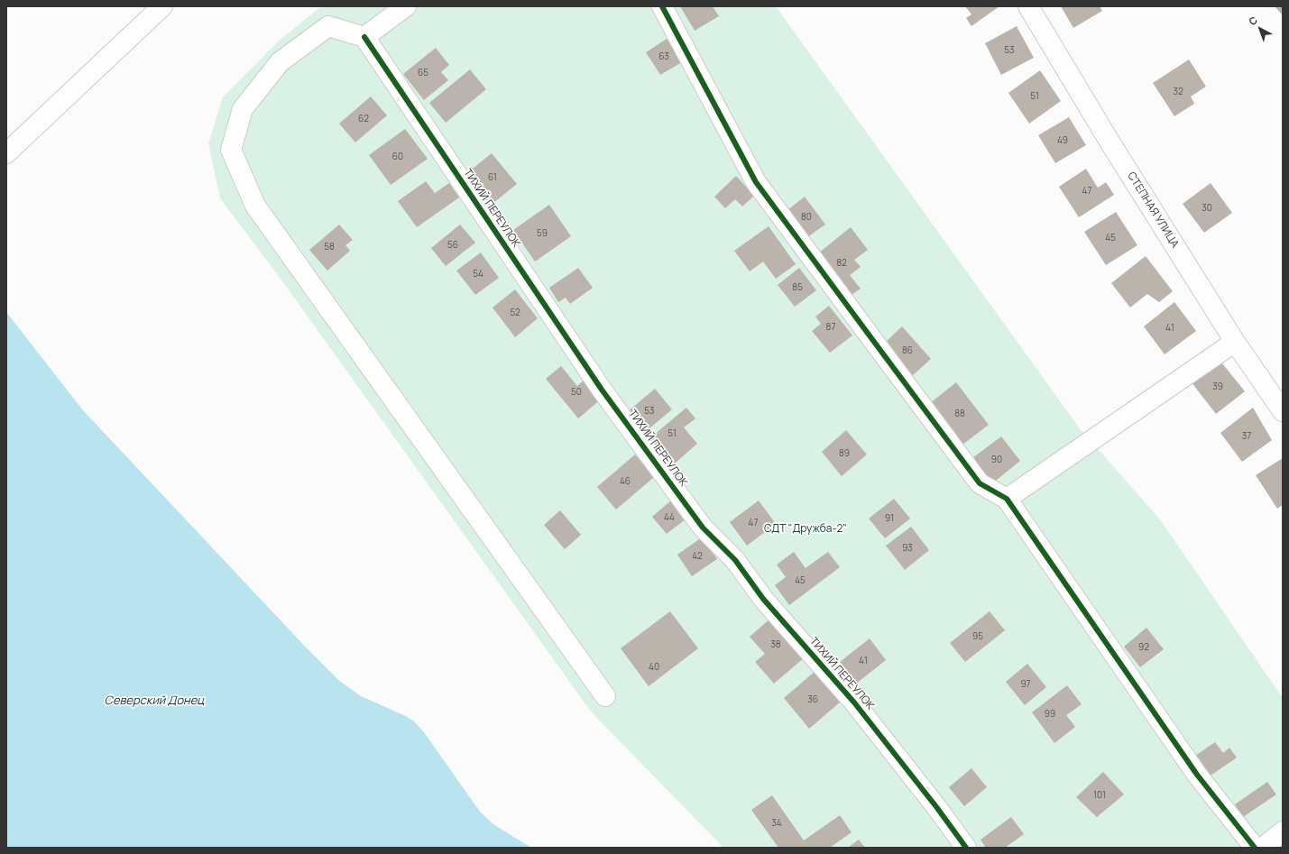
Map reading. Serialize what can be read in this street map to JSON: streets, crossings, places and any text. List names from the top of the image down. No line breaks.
{"streets":{"main road":["ТИХИЙ ПЕРЕУЛОК","СТЕПНАЯ УЛИЦА"]},"water":["Северский Донец"],"parks":["СДТ \"Дружба-2\""],"house_numbers":["53","63","65","32","51","62","49","60","61","47","30","80","59","45","56","58","82","54","85","52","87","41","86","39","50","53","88","51","37","89","90","46","44","91","47","93","42","45","95","38","92","41","40","97","36","99","101","34"],"north":"top left"}
